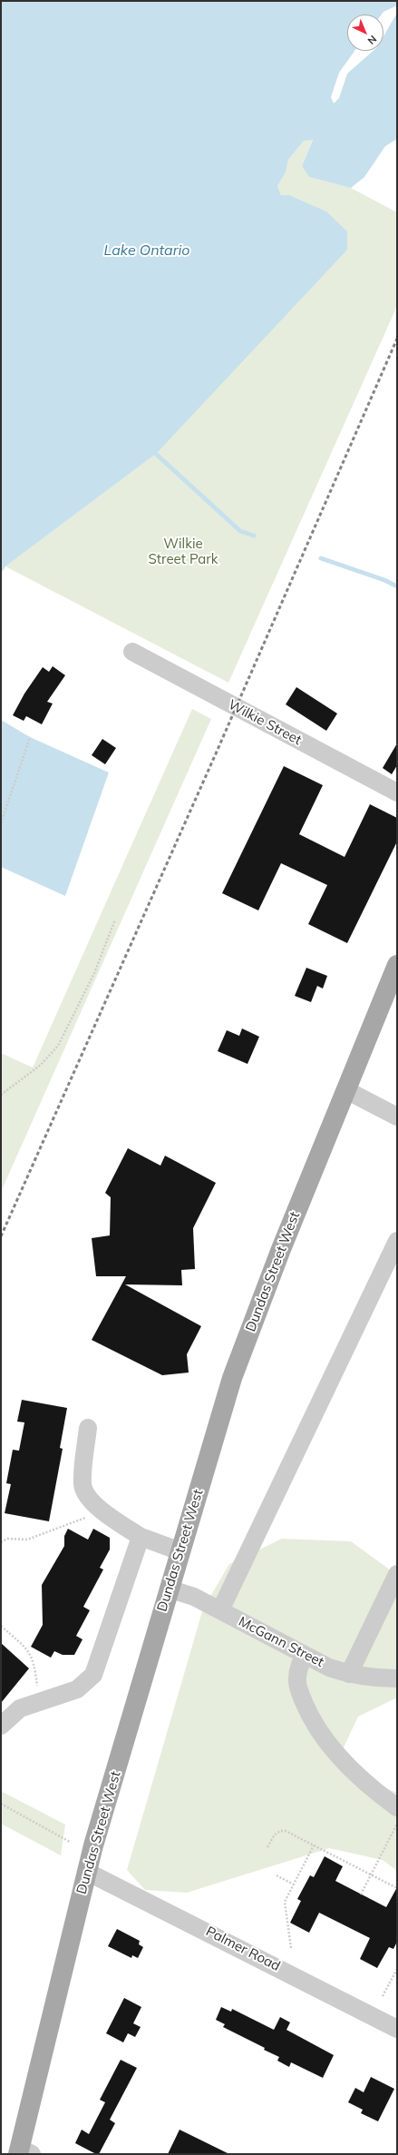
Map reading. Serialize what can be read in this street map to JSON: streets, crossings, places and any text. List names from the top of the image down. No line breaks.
{"streets":{"main road":["Dundas Street West"],"street":["Wilkie Street","McGann Street","Palmer Road"]},"crossings":[["Dundas Street West","McGann Street"],["Dundas Street West","Palmer Road"]],"water":["Lake Ontario"],"parks":["Wilkie Street Park"],"north":"bottom right"}
